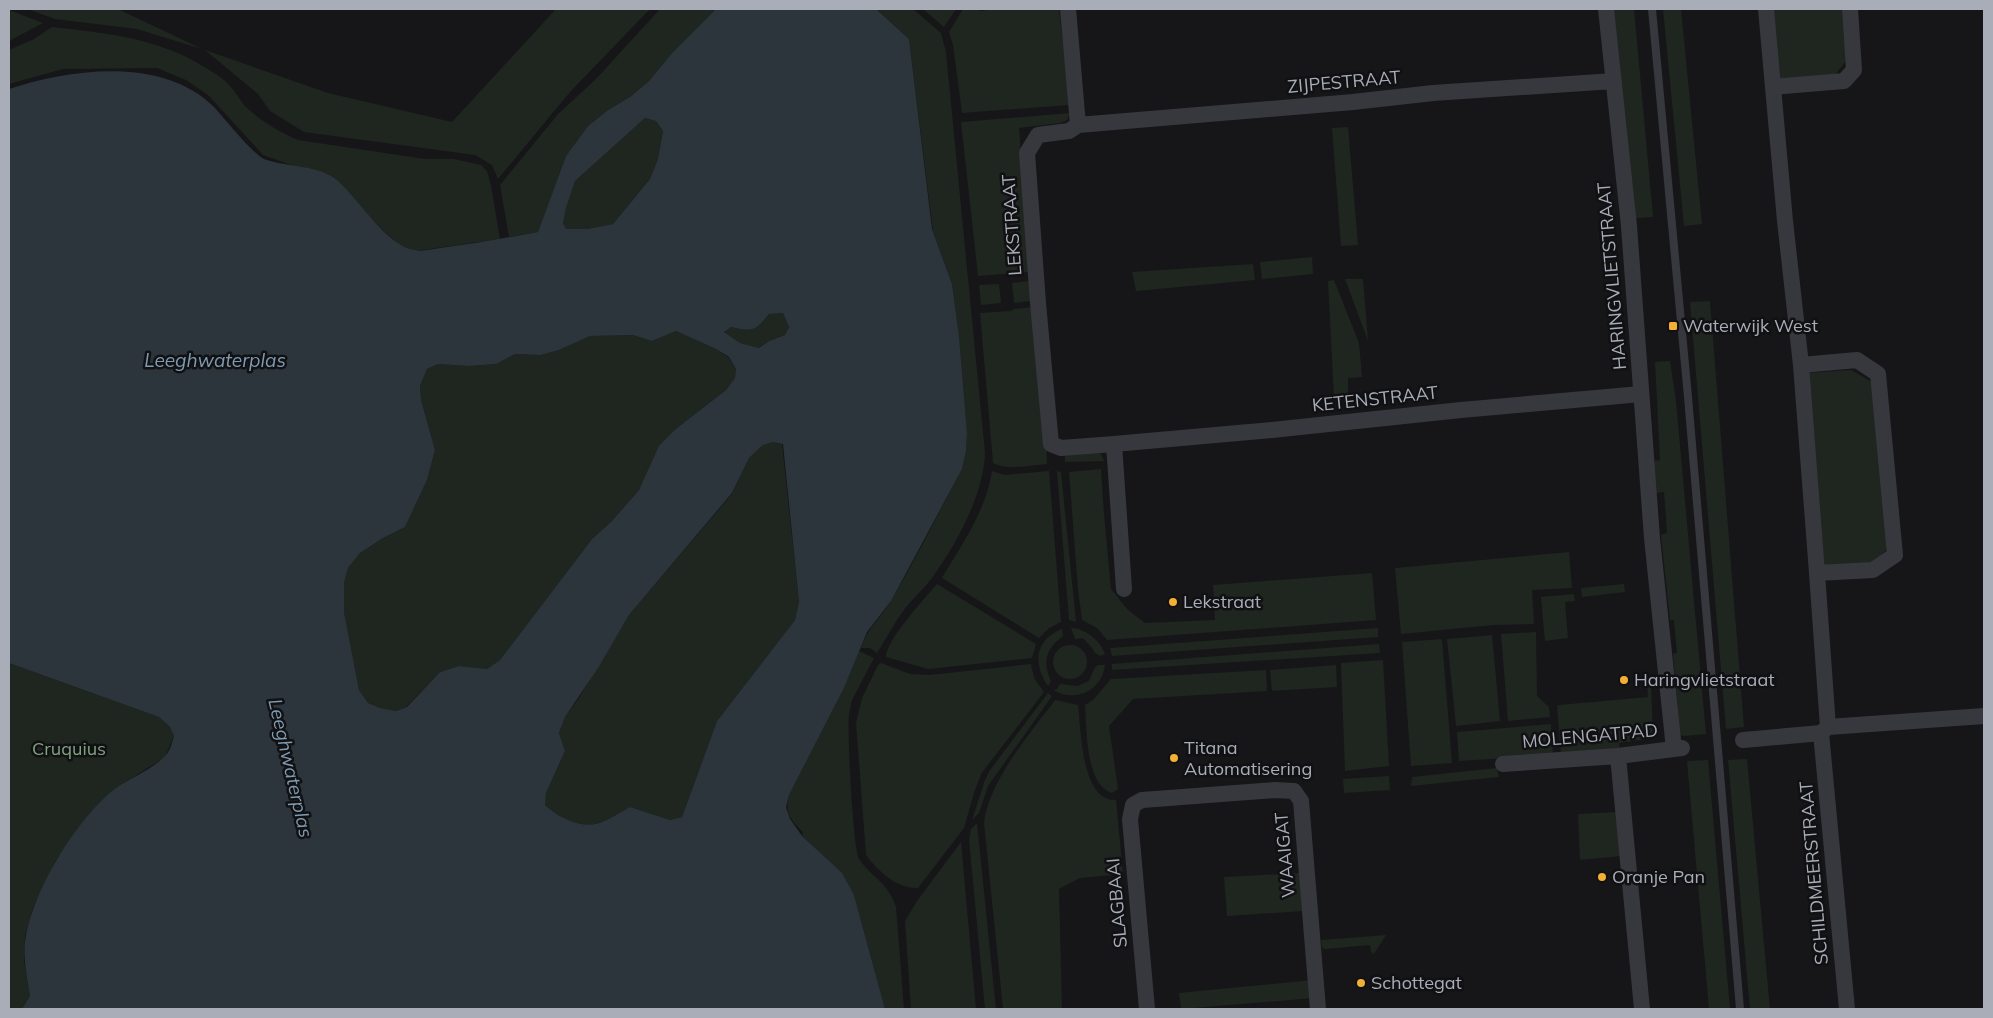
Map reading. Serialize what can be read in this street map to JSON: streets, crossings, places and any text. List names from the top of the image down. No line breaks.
{"streets":{"street":["ZIJPESTRAAT","LEKSTRAAT","HARINGVLIETSTRAAT","KETENSTRAAT","MOLENGATPAD","WAAIGAT","SCHILDMEERSTRAAT","SLAGBAAI"]},"crossings":[["ZIJPESTRAAT","LEKSTRAAT"],["ZIJPESTRAAT","HARINGVLIETSTRAAT"],["LEKSTRAAT","KETENSTRAAT"],["HARINGVLIETSTRAAT","KETENSTRAAT"],["HARINGVLIETSTRAAT","MOLENGATPAD"],["WAAIGAT","SLAGBAAI"]],"water":["Leeghwaterplas"],"parks":["Cruquius"],"places":{"transit":["Waterwijk West"],"other":["Lekstraat","Haringvlietstraat","Titana Automatisering","Oranje Pan","Schottegat"]}}
